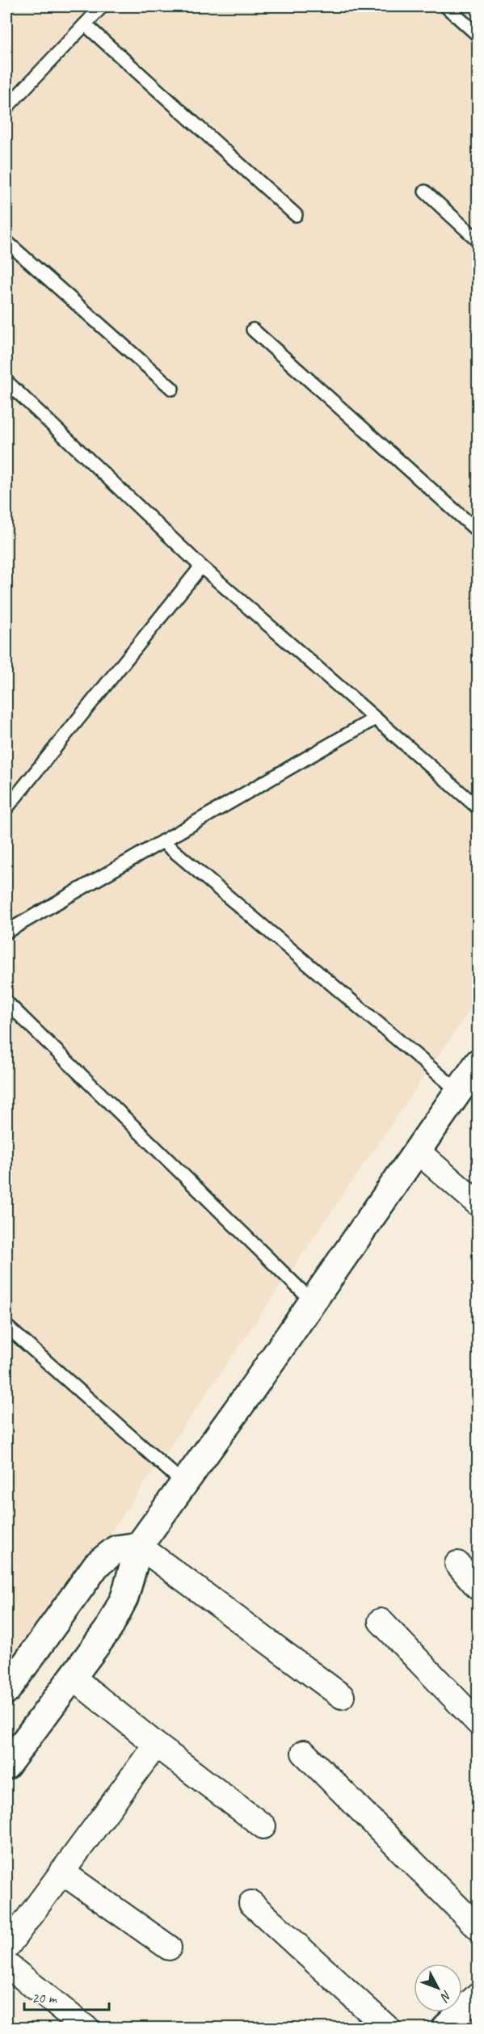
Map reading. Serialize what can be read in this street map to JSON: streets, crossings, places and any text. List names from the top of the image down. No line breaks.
{"scale_bar":"20 m","north":"bottom right"}
